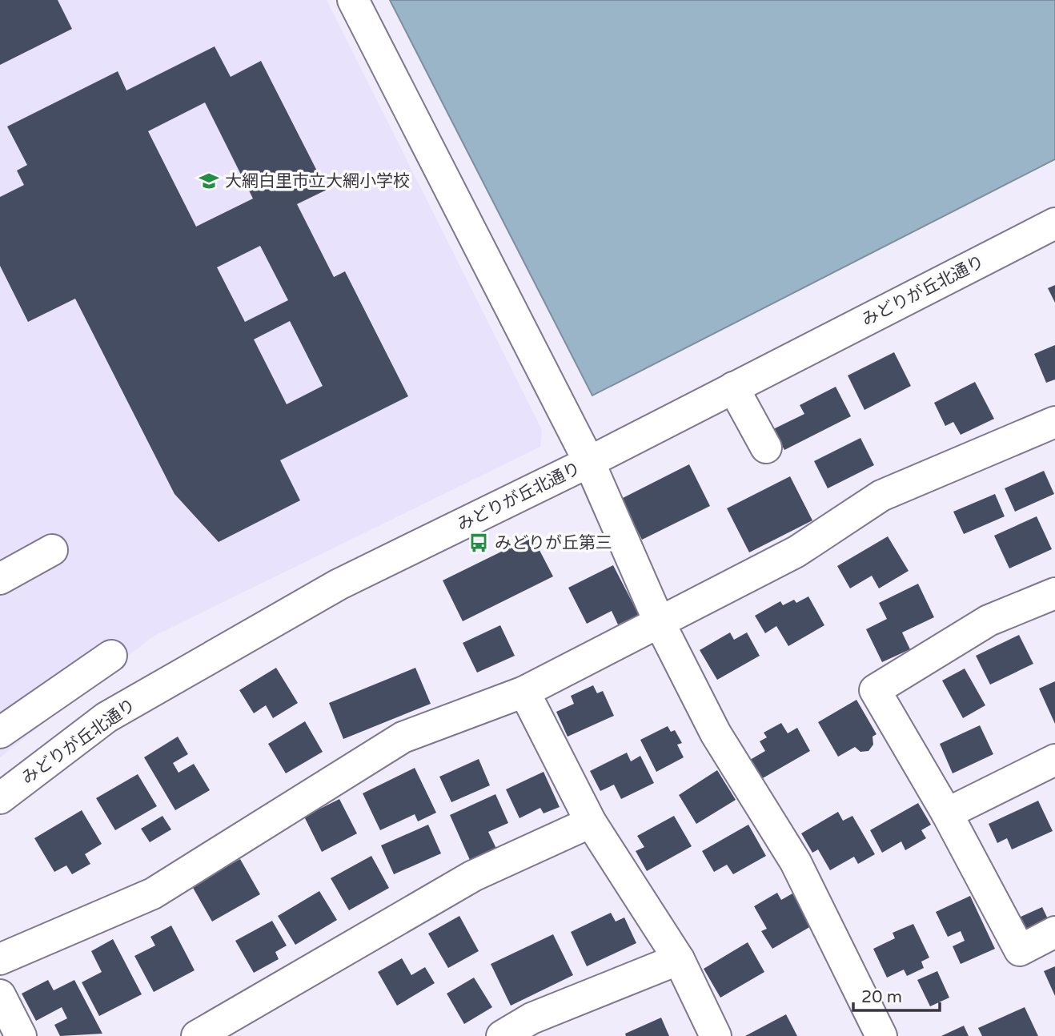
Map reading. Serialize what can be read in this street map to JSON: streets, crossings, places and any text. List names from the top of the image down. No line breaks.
{"streets":{"street":["みどりが丘北通り"]},"places":{"school or university":["大網白里市立大網小学校"],"bus stop":["みどりが丘第三"]},"scale_bar":"20 m"}
